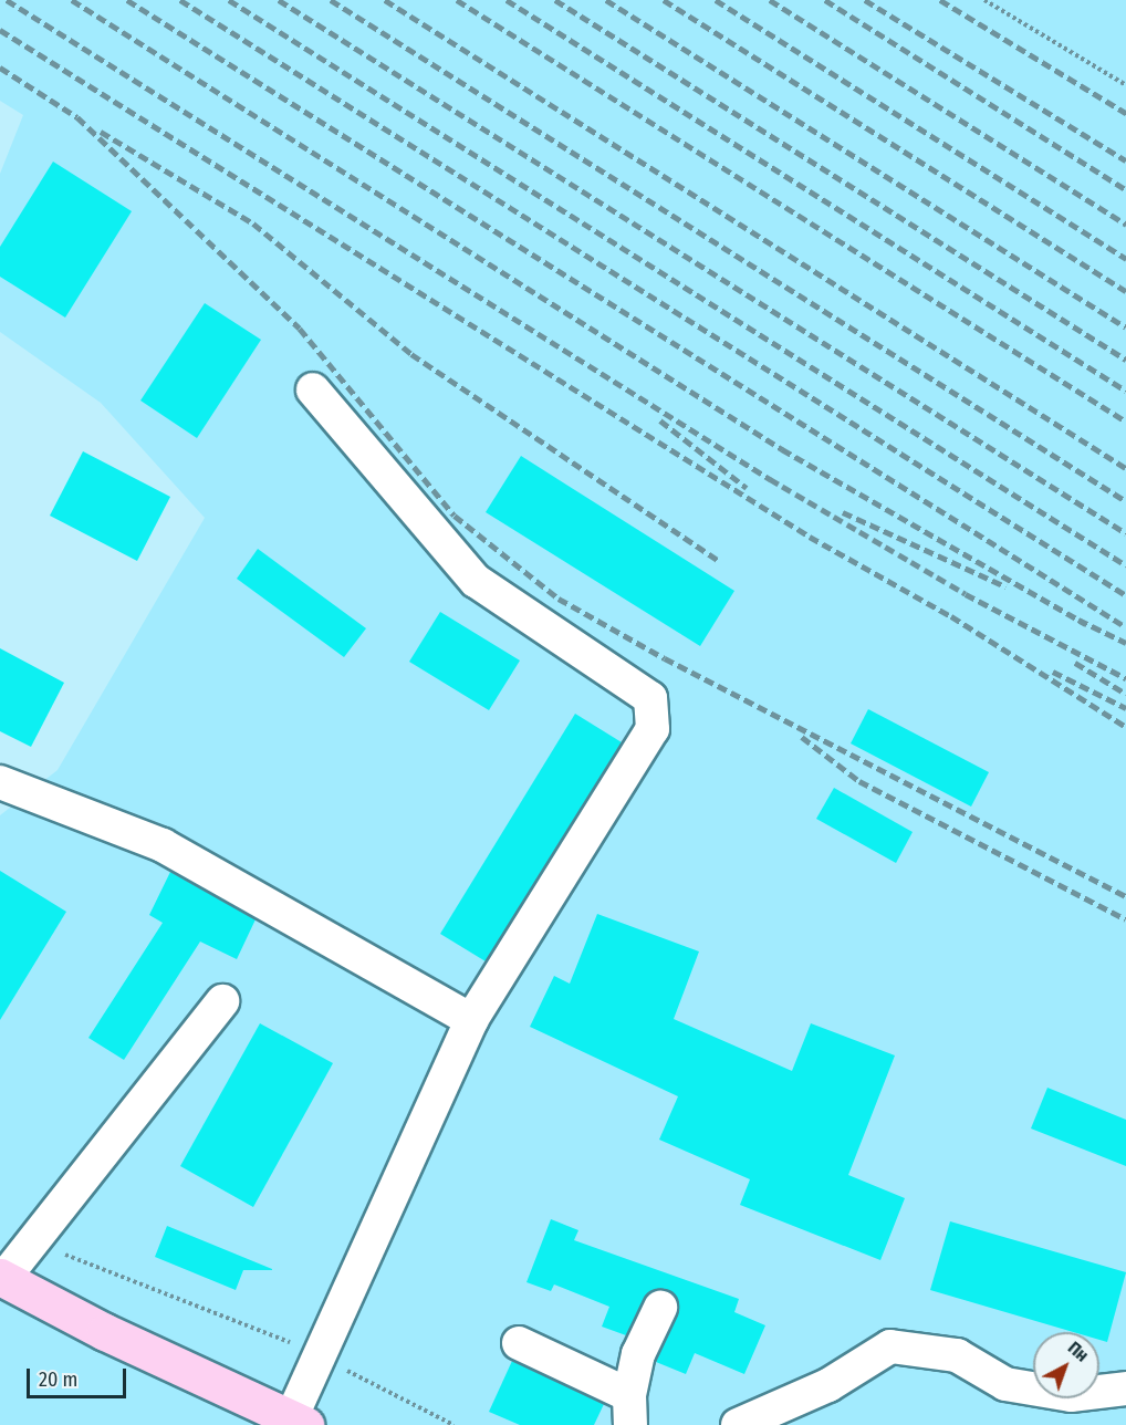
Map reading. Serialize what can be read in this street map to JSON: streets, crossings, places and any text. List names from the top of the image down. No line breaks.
{"scale_bar":"20 m","north":"top right"}
